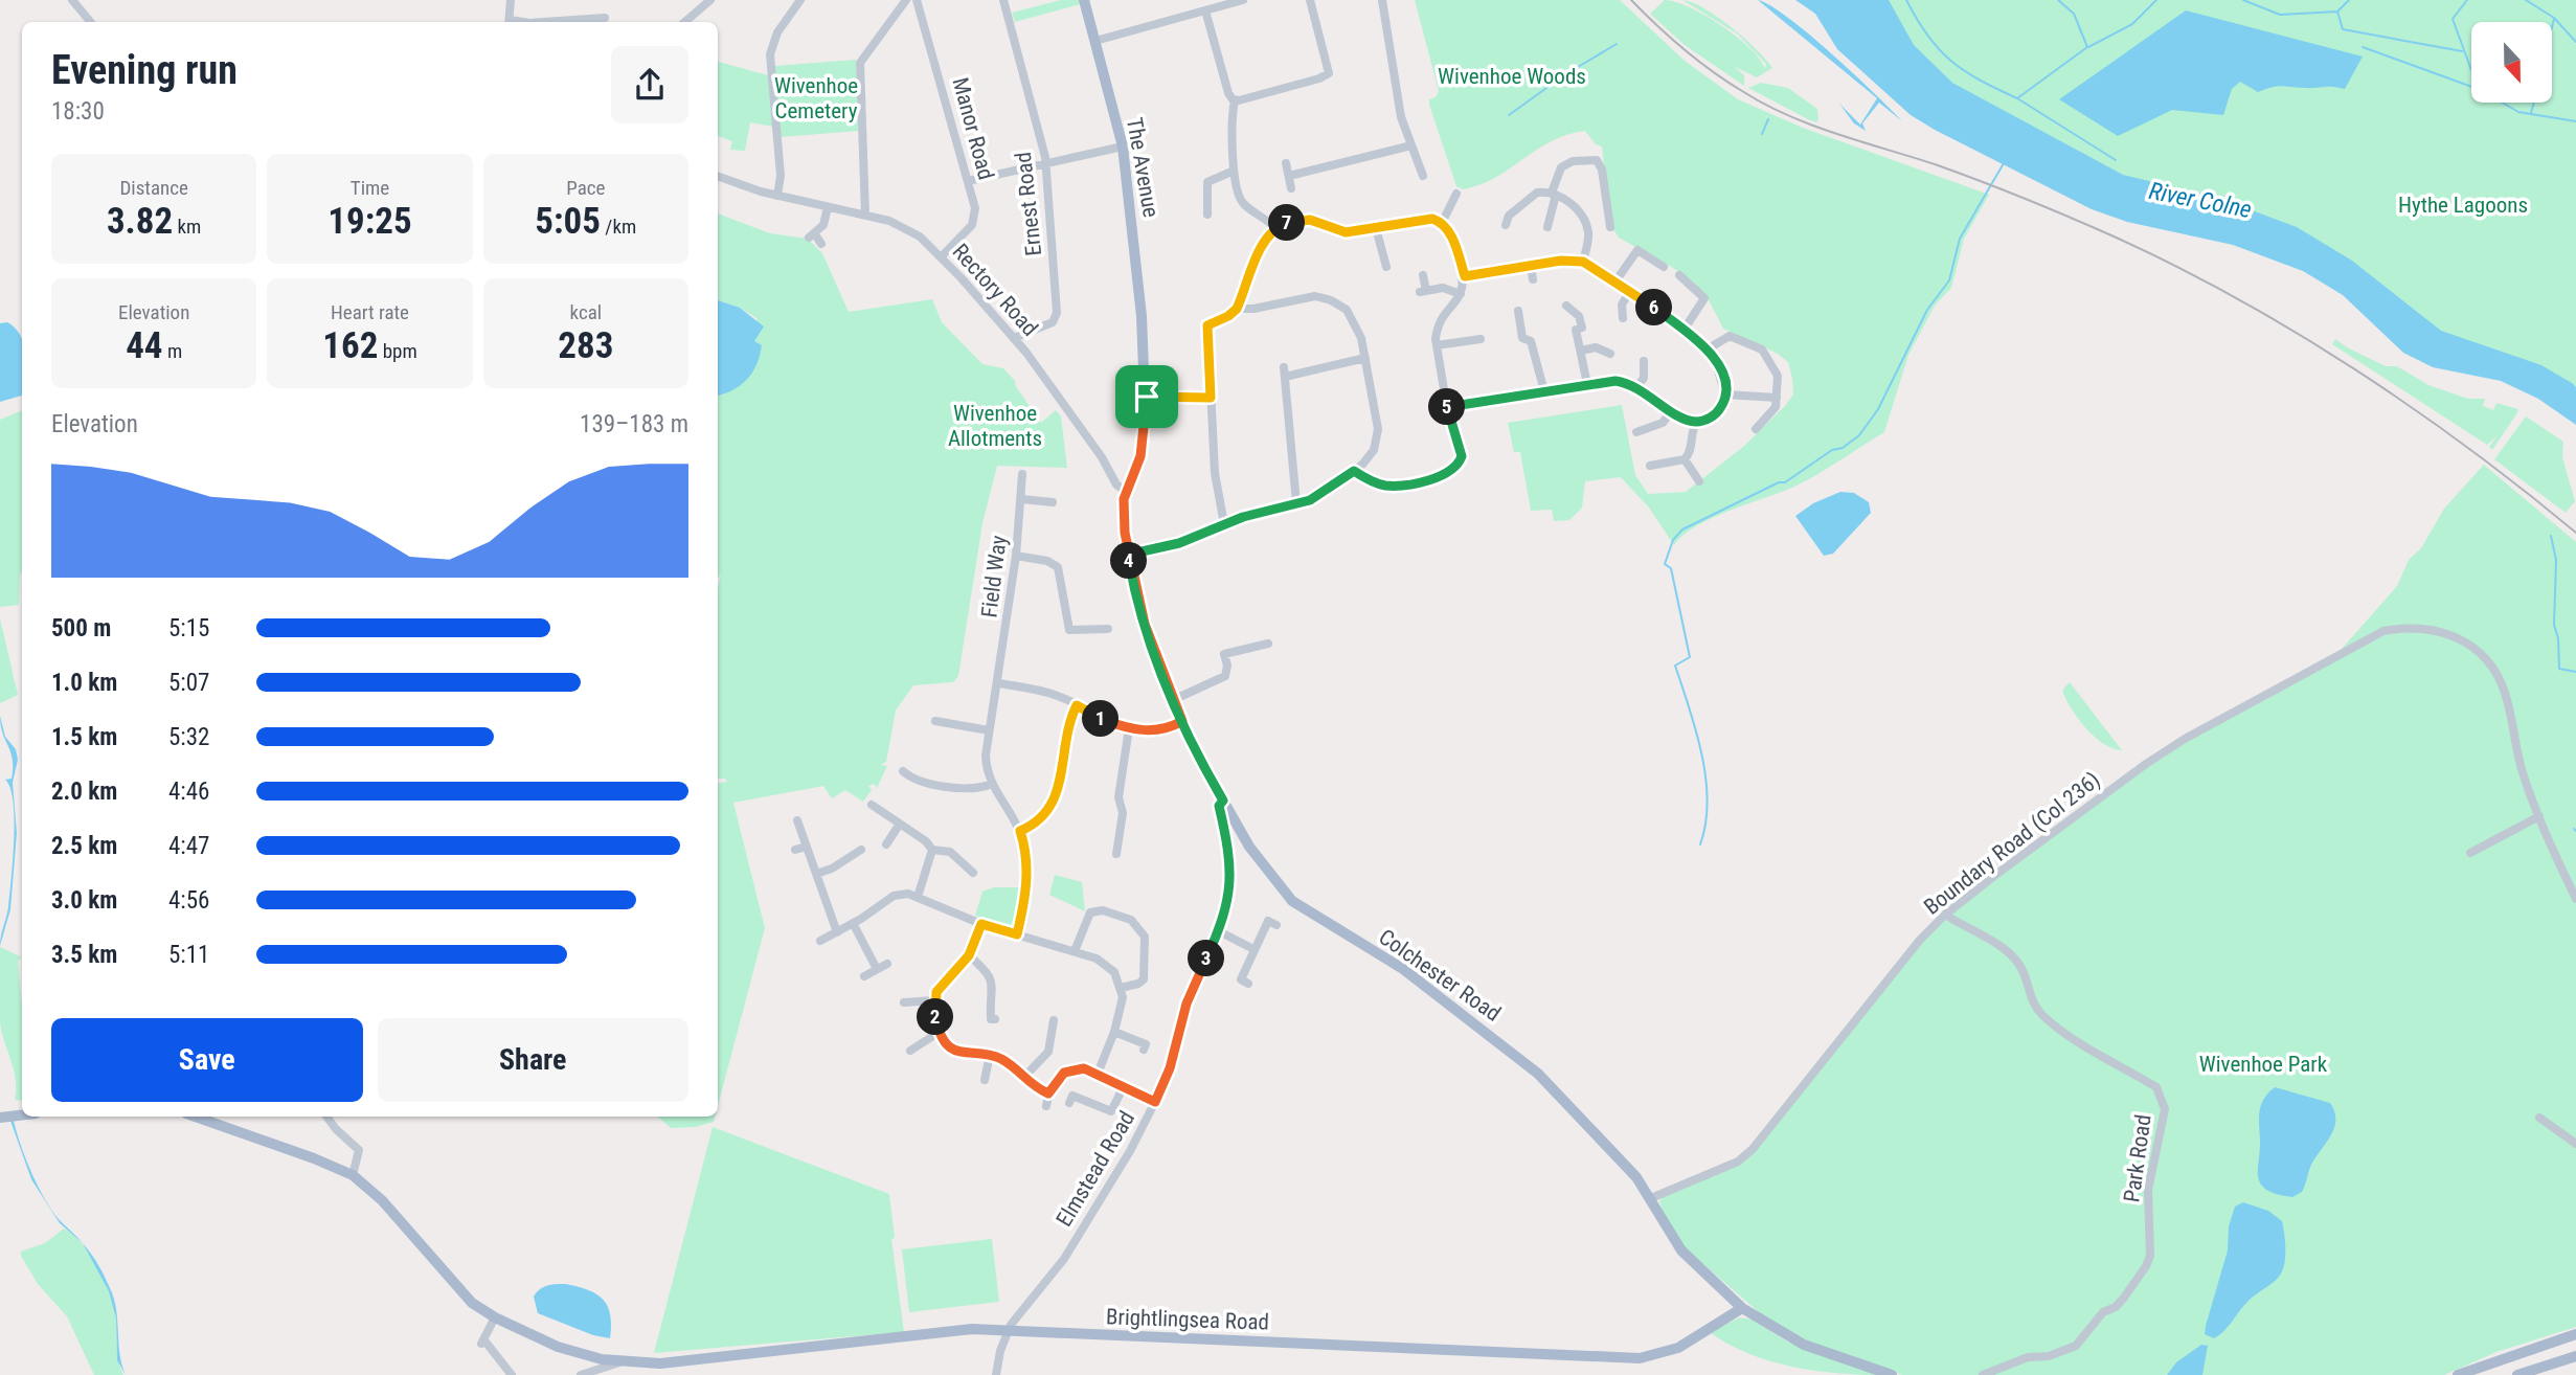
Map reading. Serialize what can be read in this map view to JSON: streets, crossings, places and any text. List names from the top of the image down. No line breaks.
{"streets":{"main road":["The Avenue","Colchester Road","Brightlingsea Road"],"street":["Manor Road","Ernest Road","Rectory Road","Field Way","Boundary Road (Col 236)","Park Road","Elmstead Road"]},"crossings":[["Manor Road","Rectory Road"],["The Avenue","Rectory Road"],["The Avenue","Colchester Road"],["Ernest Road","Rectory Road"],["Rectory Road","Colchester Road"],["Boundary Road (Col 236)","Colchester Road"],["Boundary Road (Col 236)","Park Road"],["Colchester Road","Elmstead Road"],["Colchester Road","Brightlingsea Road"],["Elmstead Road","Brightlingsea Road"]],"water":["River Colne"],"parks":["Wivenhoe Woods","Wivenhoe Cemetery","Hythe Lagoons","Wivenhoe Allotments","Wivenhoe Park"],"north":"bottom","page":{"heading":["Evening run","18:30"],"stats":[["Distance","3.82 km"],["Time","19:25"],["Pace","5:05 /km"],["Elevation","44 m"],["Heart rate","162 bpm"],["kcal","283"]],"pins":["7","6","5","4","1","3","2"],"chart":["Elevation","139–183 m"],"list":[{"name":"500 m","note":"5:15"},{"name":"1.0 km","note":"5:07"},{"name":"1.5 km","note":"5:32"},{"name":"2.0 km","note":"4:46"},{"name":"2.5 km","note":"4:47"},{"name":"3.0 km","note":"4:56"},{"name":"3.5 km","note":"5:11"}],"buttons":["Save","Share"]}}
